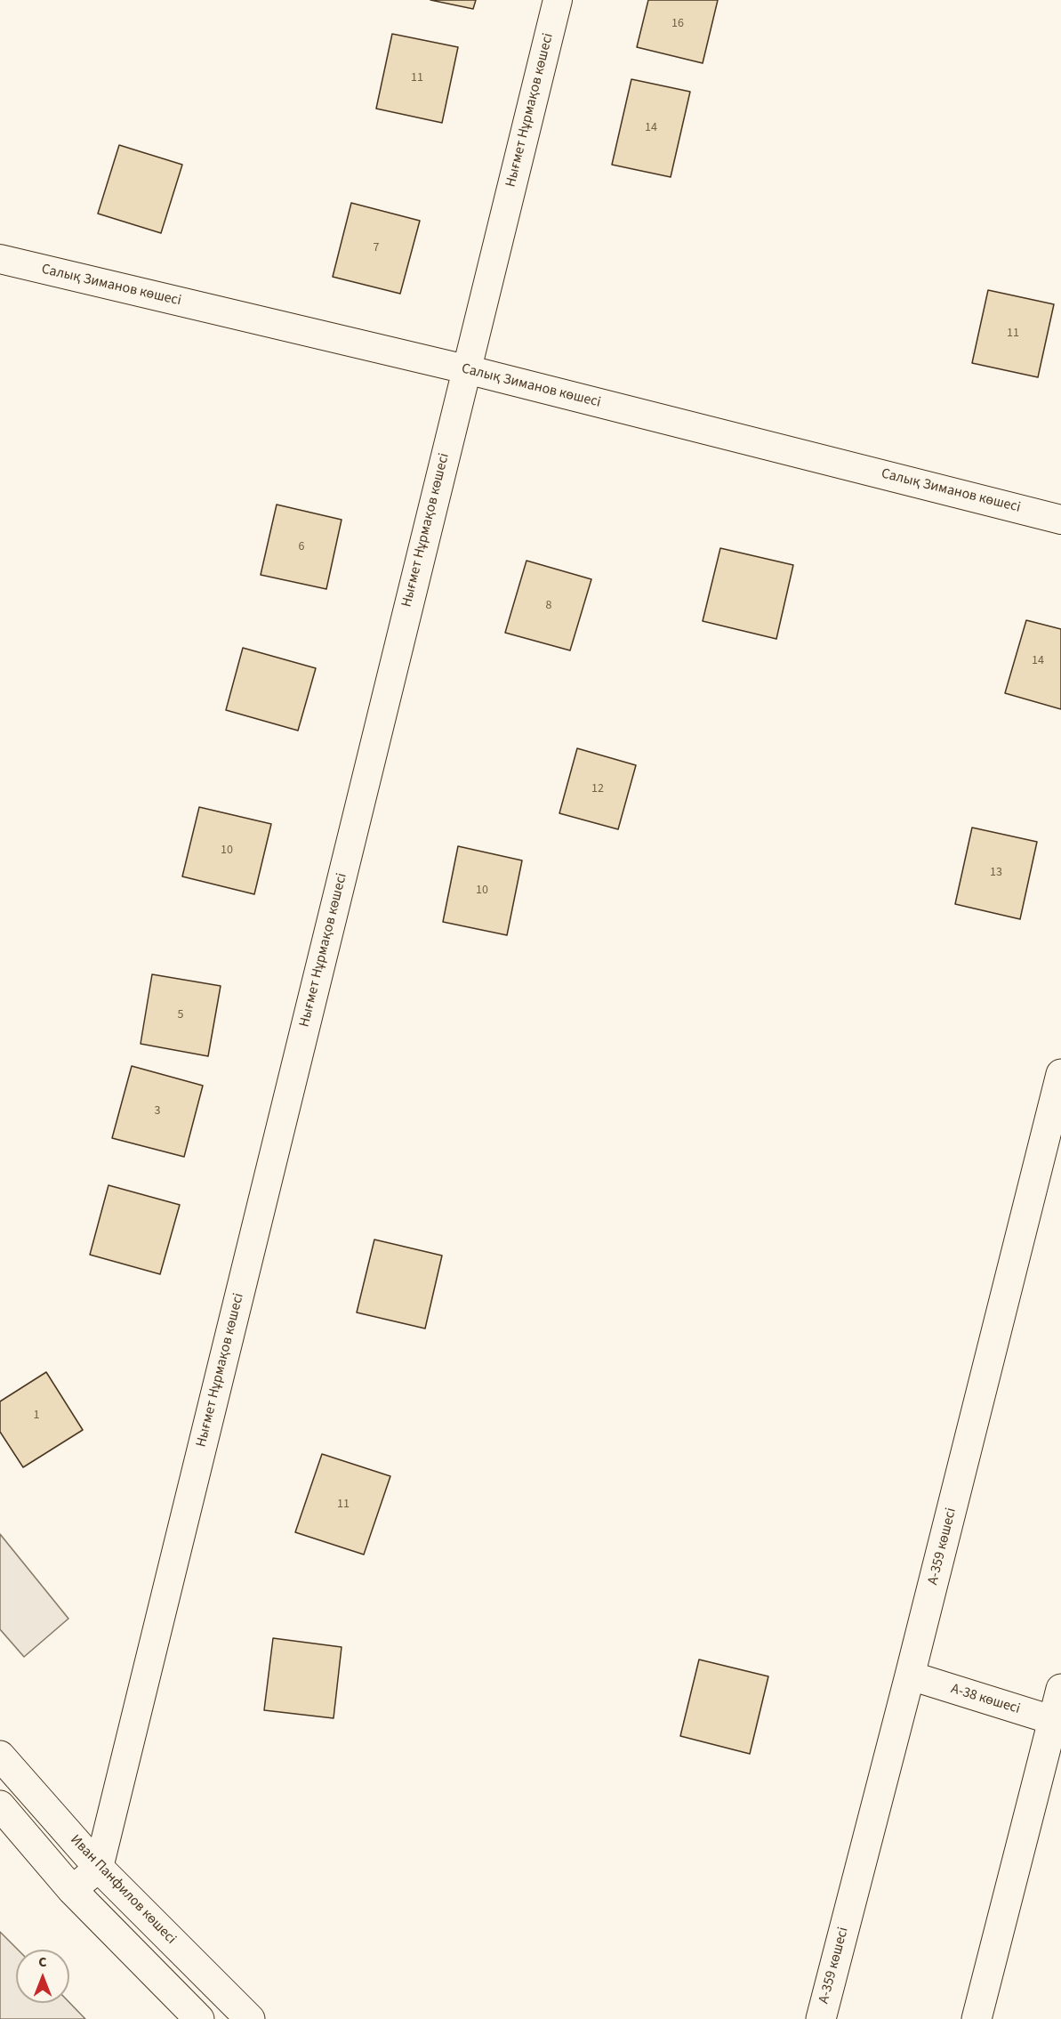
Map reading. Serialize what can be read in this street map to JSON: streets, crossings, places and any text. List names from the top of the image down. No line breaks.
{"streets":{"street":["Нығмет Нұрмақов көшесі","Салық Зиманов көшесі","А-359 көшесі","А-38 көшесі","Иван Панфилов көшесі"]},"crossings":[["Нығмет Нұрмақов көшесі","Салық Зиманов көшесі"],["Нығмет Нұрмақов көшесі","Иван Панфилов көшесі"],["А-359 көшесі","А-38 көшесі"]],"house_numbers":["16","11","14","7","11","6","8","14","12","10","13","10","5","3","1","11"],"north":"top"}
